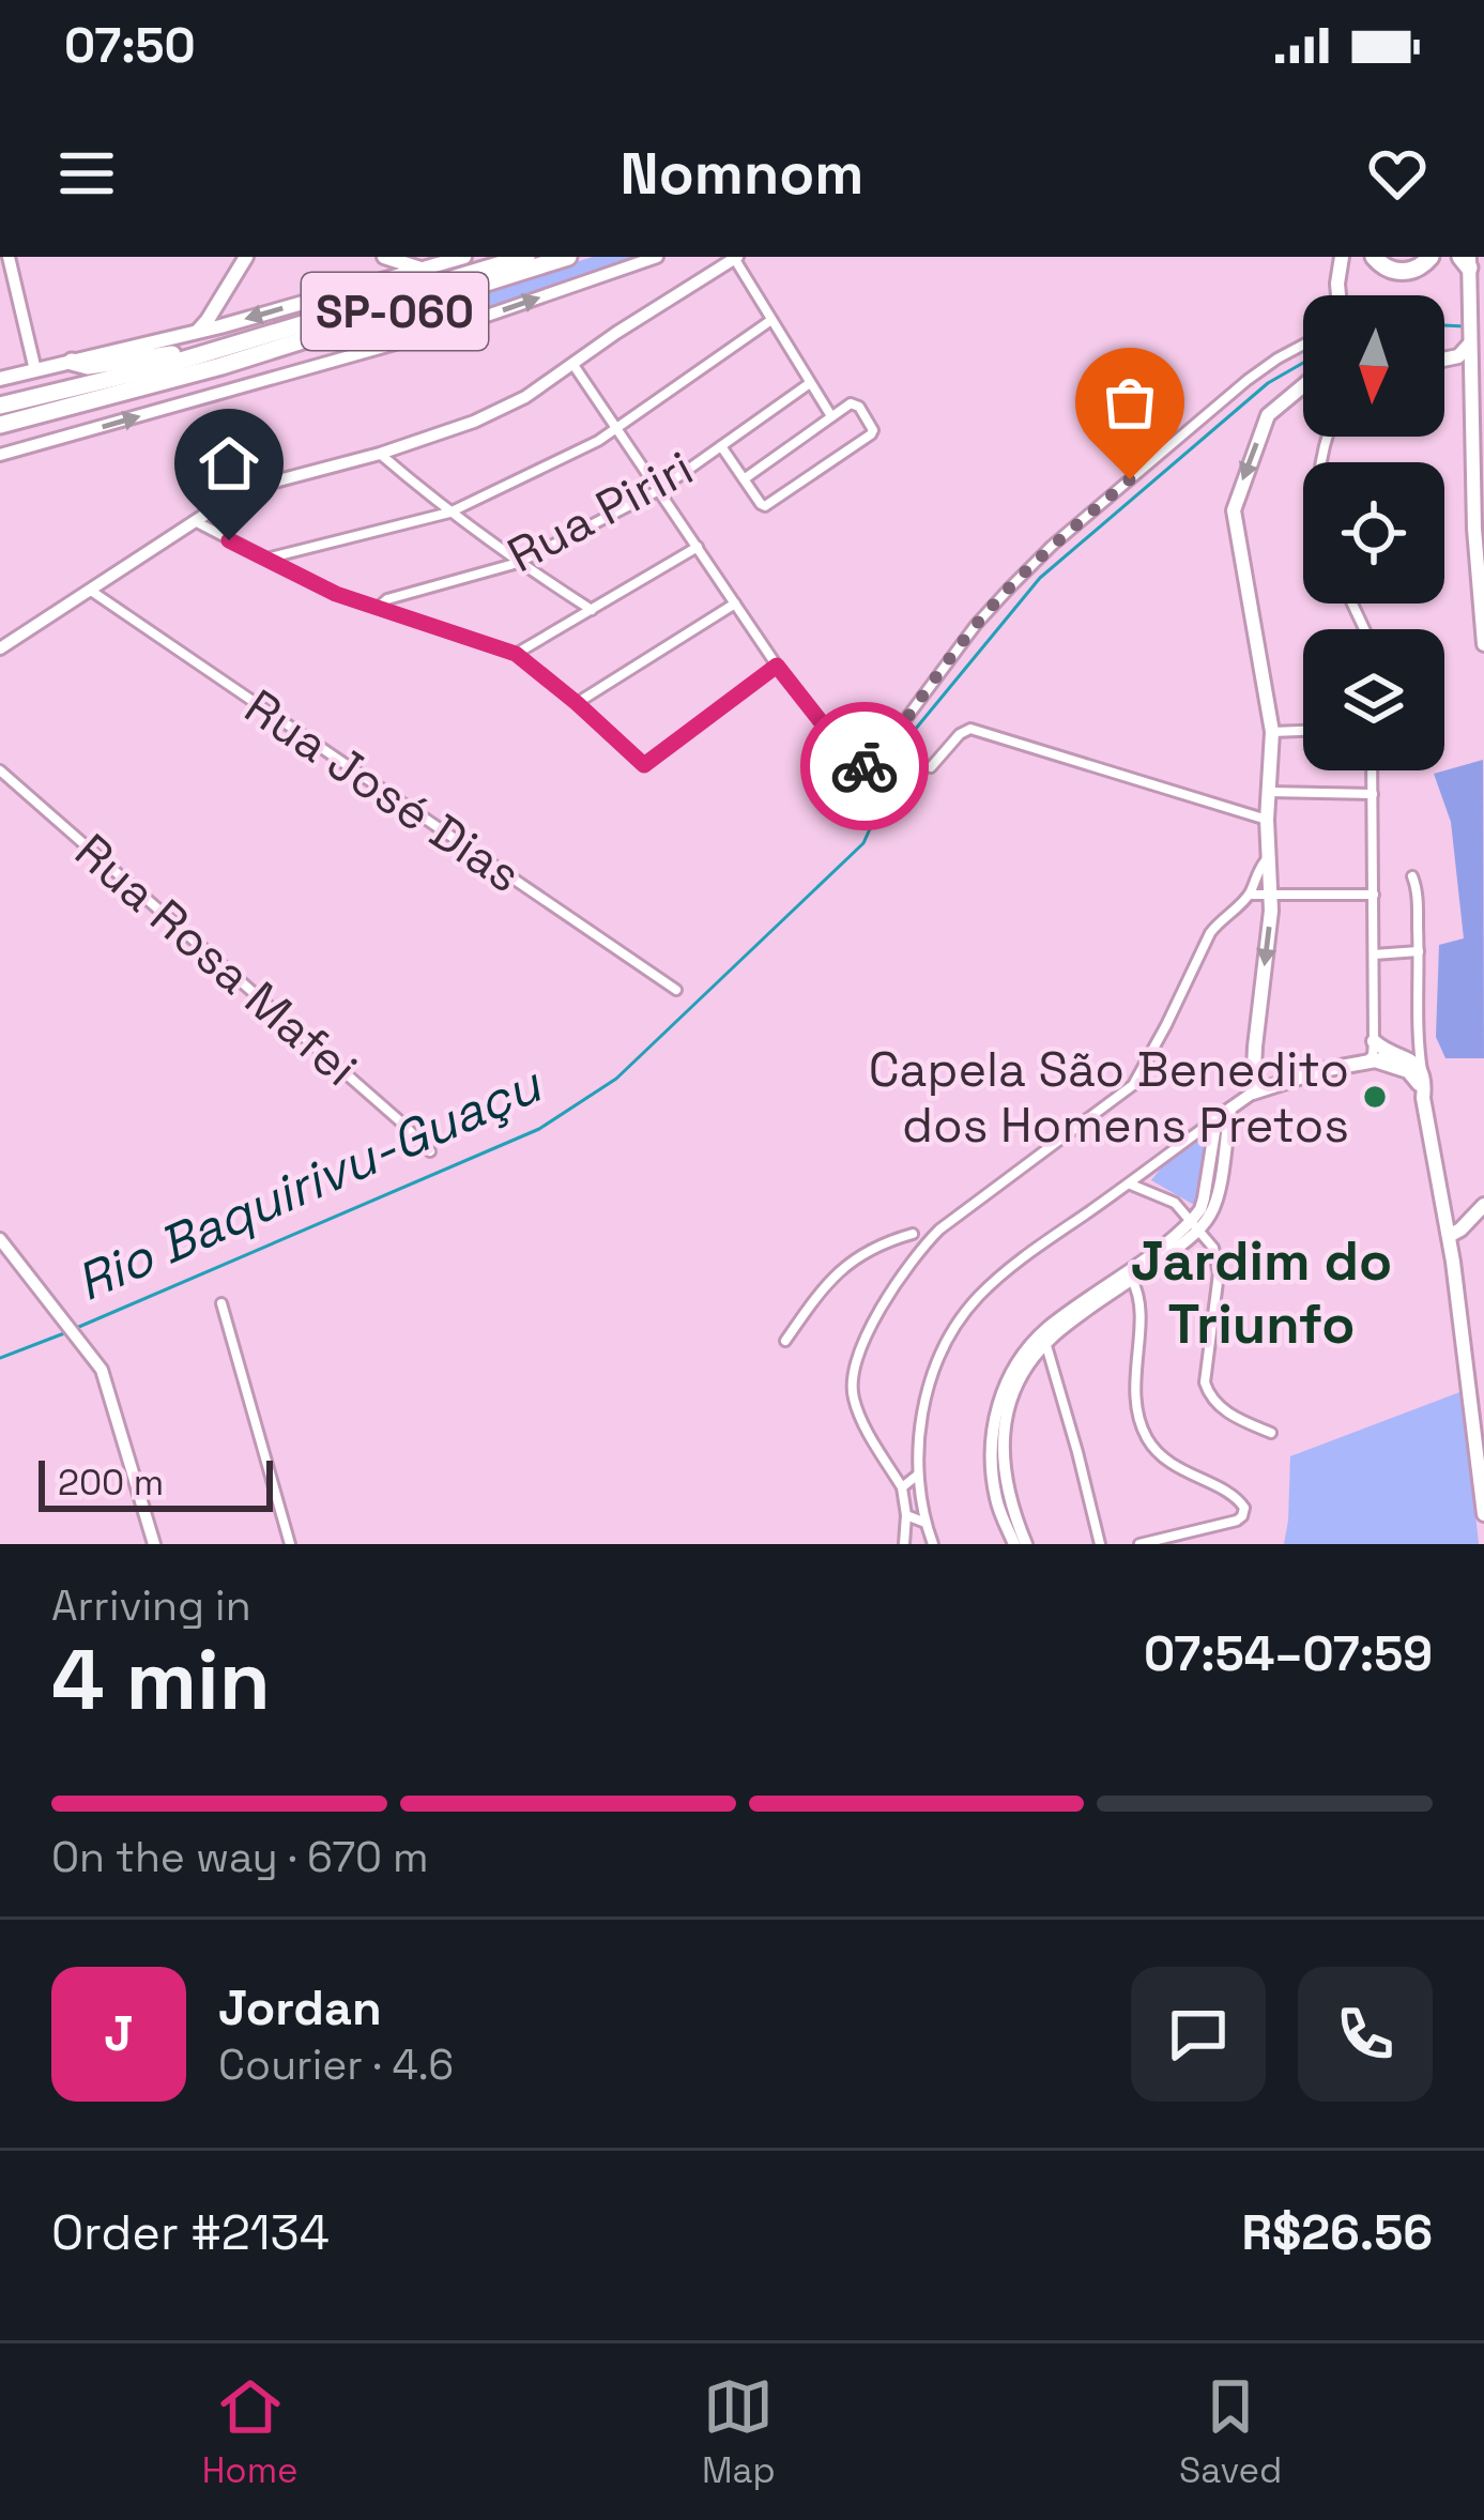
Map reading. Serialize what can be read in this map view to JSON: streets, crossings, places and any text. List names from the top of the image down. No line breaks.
{"streets":{"highway":["SP-060"],"street":["Rua Piriri","Rua José Dias","Rua Rosa Mafei"]},"districts":["Jardim do Triunfo"],"water":["Rio Baquirivu-Guaçu"],"places":["Capela São Benedito dos Homens Pretos"],"scale_bar":"200 m","north":"bottom","page":{"status":"07:50","header":"Nomnom","scale":"200 m","heading":["4 min","Arriving in","07:54–07:59"],"panel":["Jordan","Courier · 4.6","Order #2134","R$26.56"],"bar":"On the way · 670 m","round":"J","tabs":["Home","Map","Saved"]}}
